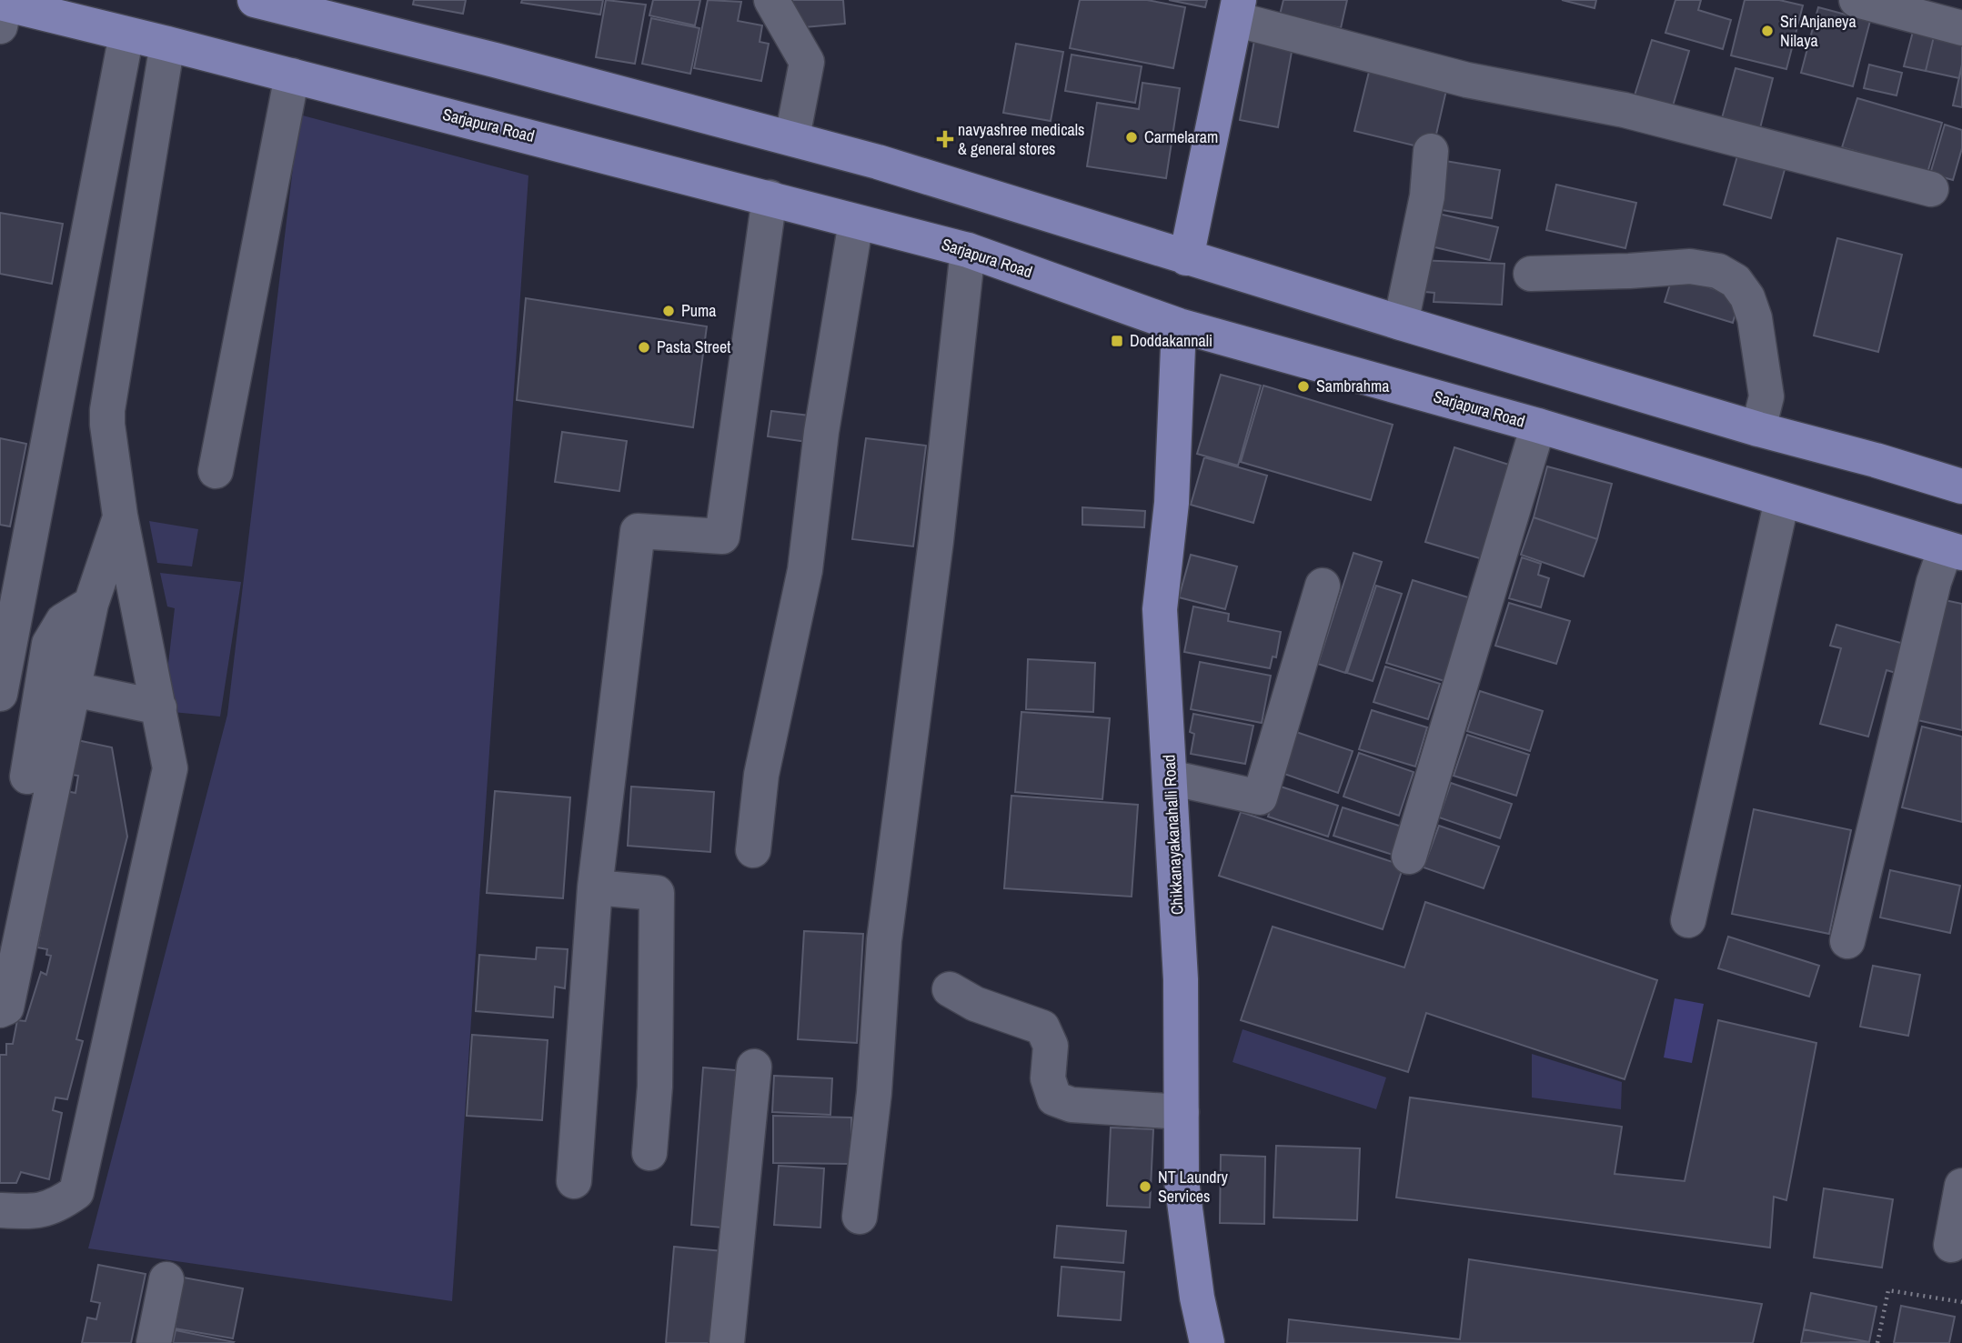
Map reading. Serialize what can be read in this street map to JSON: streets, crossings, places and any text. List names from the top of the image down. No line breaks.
{"streets":{"main road":["Sarjapura Road","Chikkanayakanahalli Road"]},"crossings":[["Sarjapura Road","Chikkanayakanahalli Road"]],"places":{"other":["Sri Anjaneya Nilaya","Carmelaram","Puma","Pasta Street","Sambrahma","NT Laundry Services"],"health":["navyashree medicals & general stores"],"transit":["Doddakannali"]}}
